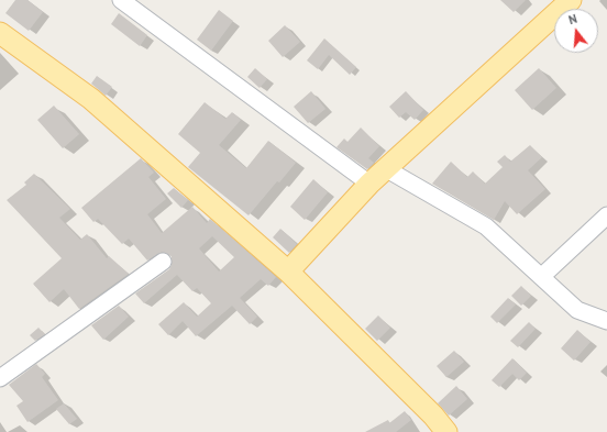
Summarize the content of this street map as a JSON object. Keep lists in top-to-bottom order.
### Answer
{
  "north": "top"
}
